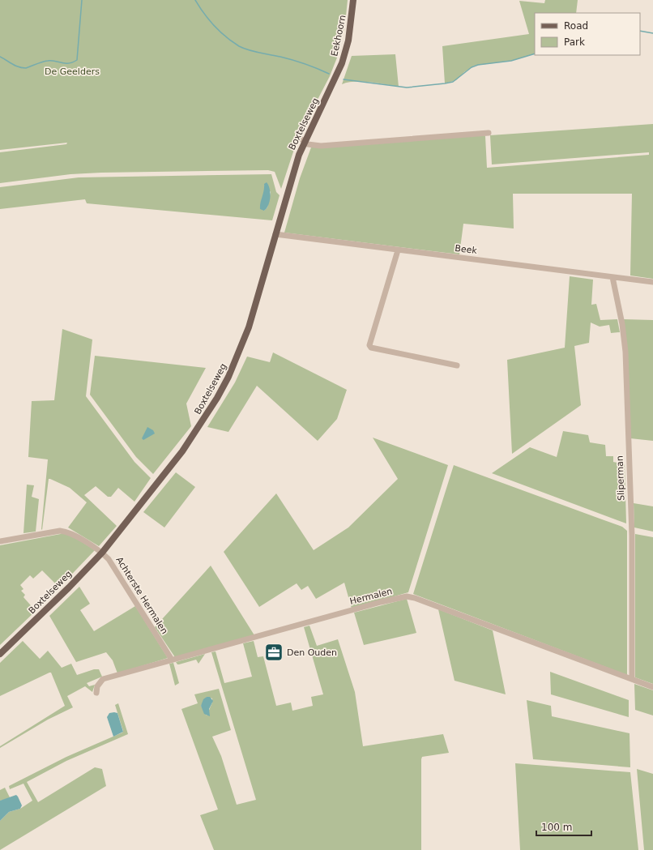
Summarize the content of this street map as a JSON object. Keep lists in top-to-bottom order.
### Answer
{
  "streets": {
    "main road": ["Eekhoorn", "Boxtelseweg"],
    "street": [
      "Beek",
      "Sliperman",
      "Achterste Hermalen",
      "Hermalen"
    ]
  },
  "crossings": [
    ["Eekhoorn", "Boxtelseweg"],
    ["Boxtelseweg", "Beek"],
    ["Boxtelseweg", "Achterste Hermalen"],
    ["Beek", "Sliperman"],
    ["Sliperman", "Hermalen"],
    ["Achterste Hermalen", "Hermalen"]
  ],
  "parks": ["De Geelders"],
  "places": {
    "office": ["Den Ouden"]
  },
  "legend": ["Road", "Park"],
  "scale_bar": "100 m"
}
